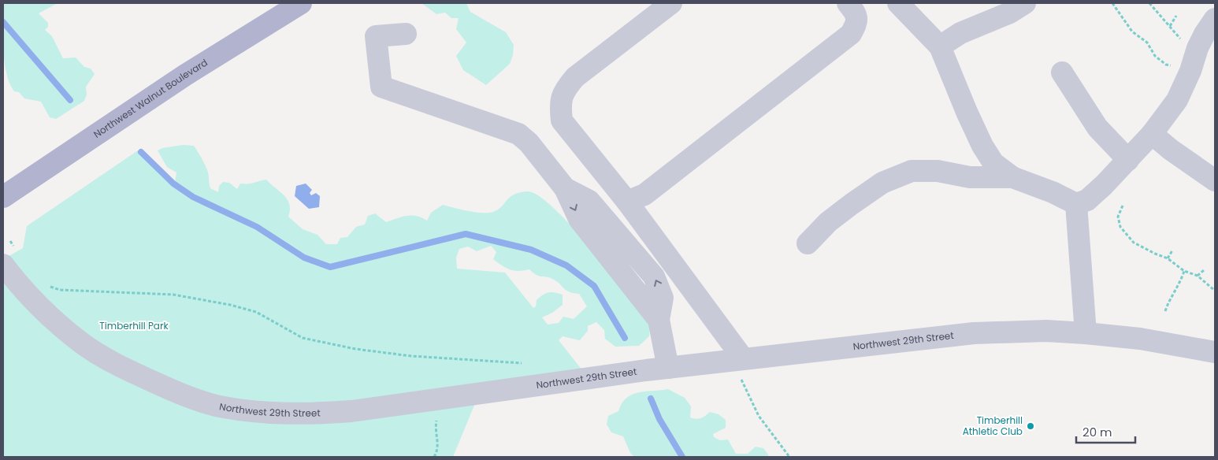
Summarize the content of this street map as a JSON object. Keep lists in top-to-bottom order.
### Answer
{
  "streets": {
    "main road": ["Northwest Walnut Boulevard"],
    "street": ["Northwest 29th Street"]
  },
  "parks": ["Timberhill Park"],
  "places": ["Timberhill Athletic Club"],
  "scale_bar": "20 m"
}
